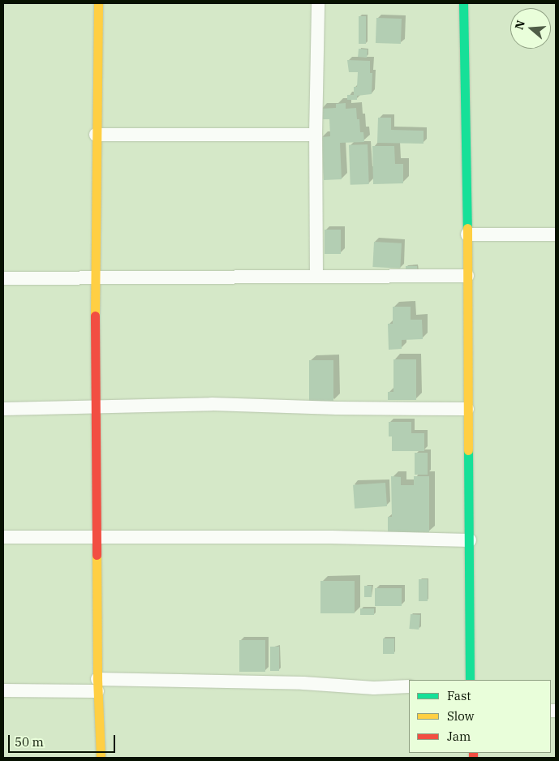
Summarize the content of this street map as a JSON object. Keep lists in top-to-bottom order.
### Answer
{
  "legend": ["Fast", "Slow", "Jam"],
  "scale_bar": "50 m",
  "north": "left"
}
